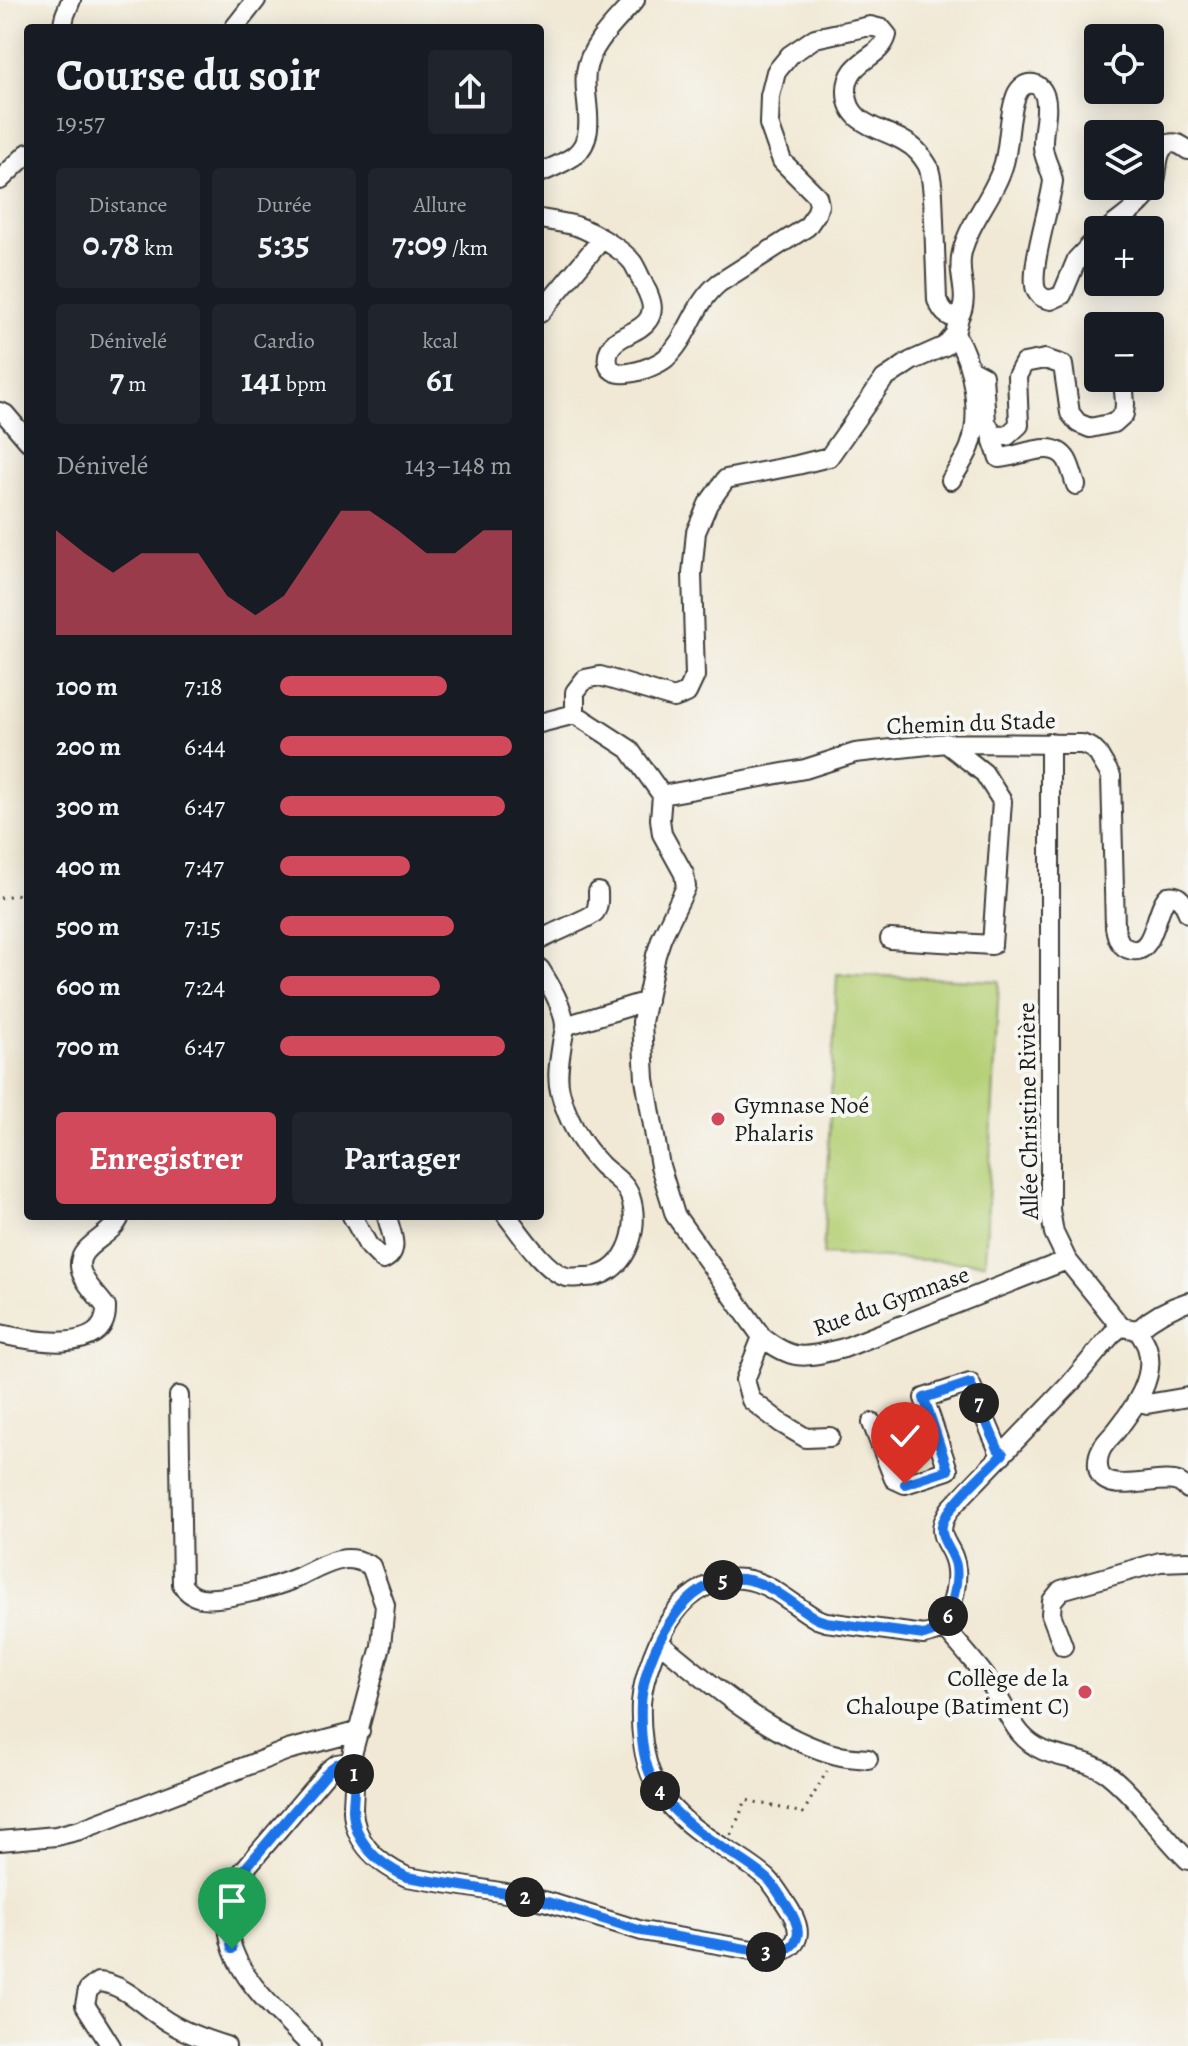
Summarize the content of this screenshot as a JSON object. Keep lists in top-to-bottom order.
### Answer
{
  "streets": {
    "street": ["Chemin du Stade", "Allée Christine Rivière", "Rue du Gymnase"]
  },
  "crossings": [
    ["Chemin du Stade", "Allée Christine Rivière"],
    ["Allée Christine Rivière", "Rue du Gymnase"]
  ],
  "places": ["Gymnase Noé Phalaris", "Collège de la Chaloupe (Batiment C)"],
  "page": {
    "map_buttons": ["+", "−"],
    "heading": ["Course du soir", "19:57"],
    "stats": [
      ["Distance", "0.78 km"],
      ["Durée", "5:35"],
      ["Allure", "7:09 /km"],
      ["Dénivelé", "7 m"],
      ["Cardio", "141 bpm"],
      ["kcal", "61"]
    ],
    "chart": ["Dénivelé", "143–148 m"],
    "list": [
      {
        "name": "100 m",
        "note": "7:18"
      },
      {
        "name": "200 m",
        "note": "6:44"
      },
      {
        "name": "300 m",
        "note": "6:47"
      },
      {
        "name": "400 m",
        "note": "7:47"
      },
      {
        "name": "500 m",
        "note": "7:15"
      },
      {
        "name": "600 m",
        "note": "7:24"
      },
      {
        "name": "700 m",
        "note": "6:47"
      }
    ],
    "buttons": ["Enregistrer", "Partager"],
    "pins": [
      "7",
      "5",
      "6",
      "1",
      "4",
      "2",
      "3"
    ]
  }
}
